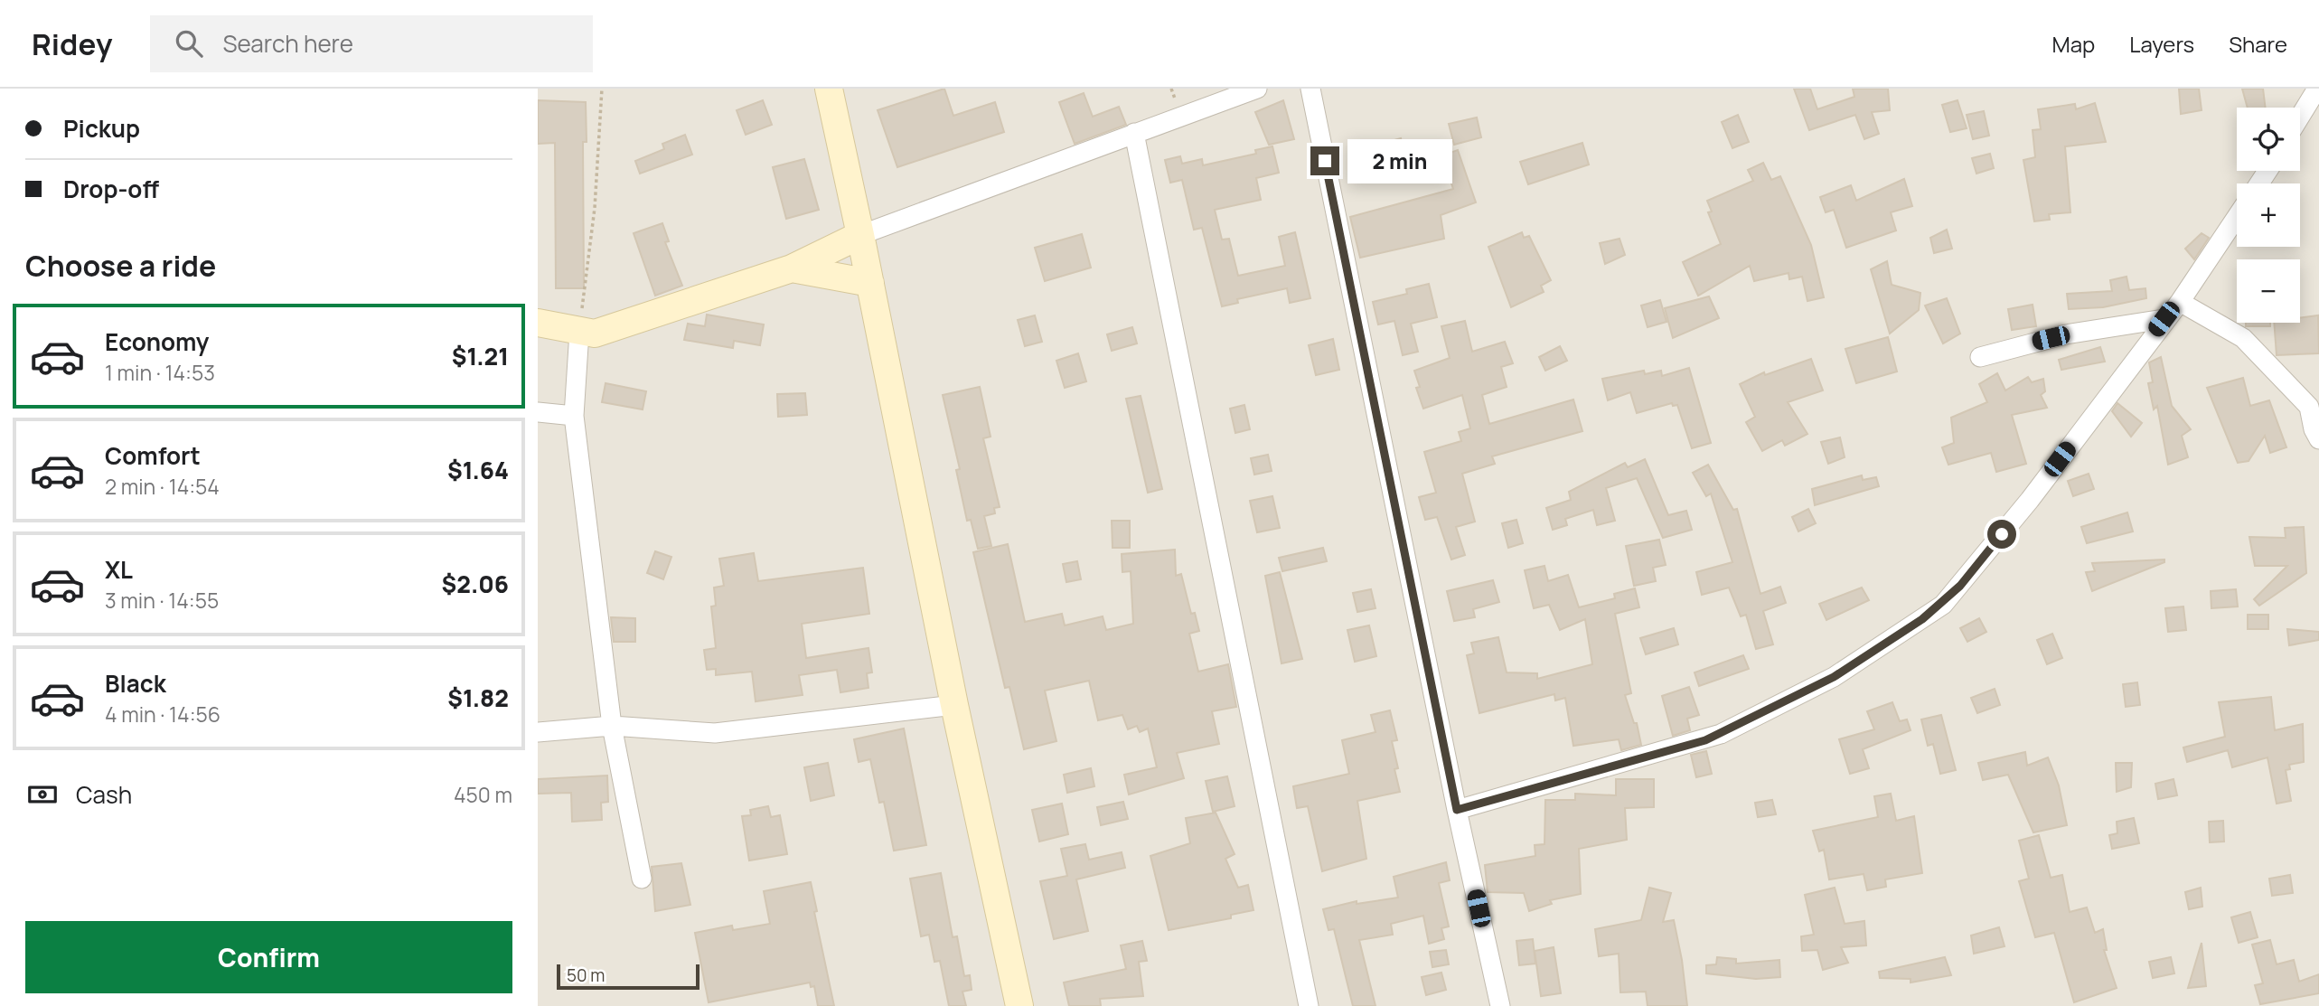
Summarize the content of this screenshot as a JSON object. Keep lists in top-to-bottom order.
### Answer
{
  "scale_bar": "50 m",
  "page": {
    "header": "Ridey",
    "search": "Search here",
    "nav": ["Map", "Layers", "Share"],
    "banner": ["Pickup", "Drop-off"],
    "map_buttons": ["+", "−"],
    "bubble": "2 min",
    "heading": "Choose a ride",
    "list": [
      {
        "name": "Economy",
        "note": "1 min · 14:53",
        "value": "$1.21"
      },
      {
        "name": "Comfort",
        "note": "2 min · 14:54",
        "value": "$1.64"
      },
      {
        "name": "XL",
        "note": "3 min · 14:55",
        "value": "$2.06"
      },
      {
        "name": "Black",
        "note": "4 min · 14:56",
        "value": "$1.82"
      }
    ],
    "pay": ["Cash", "450 m"],
    "buttons": "Confirm",
    "scale": "50 m"
  }
}
